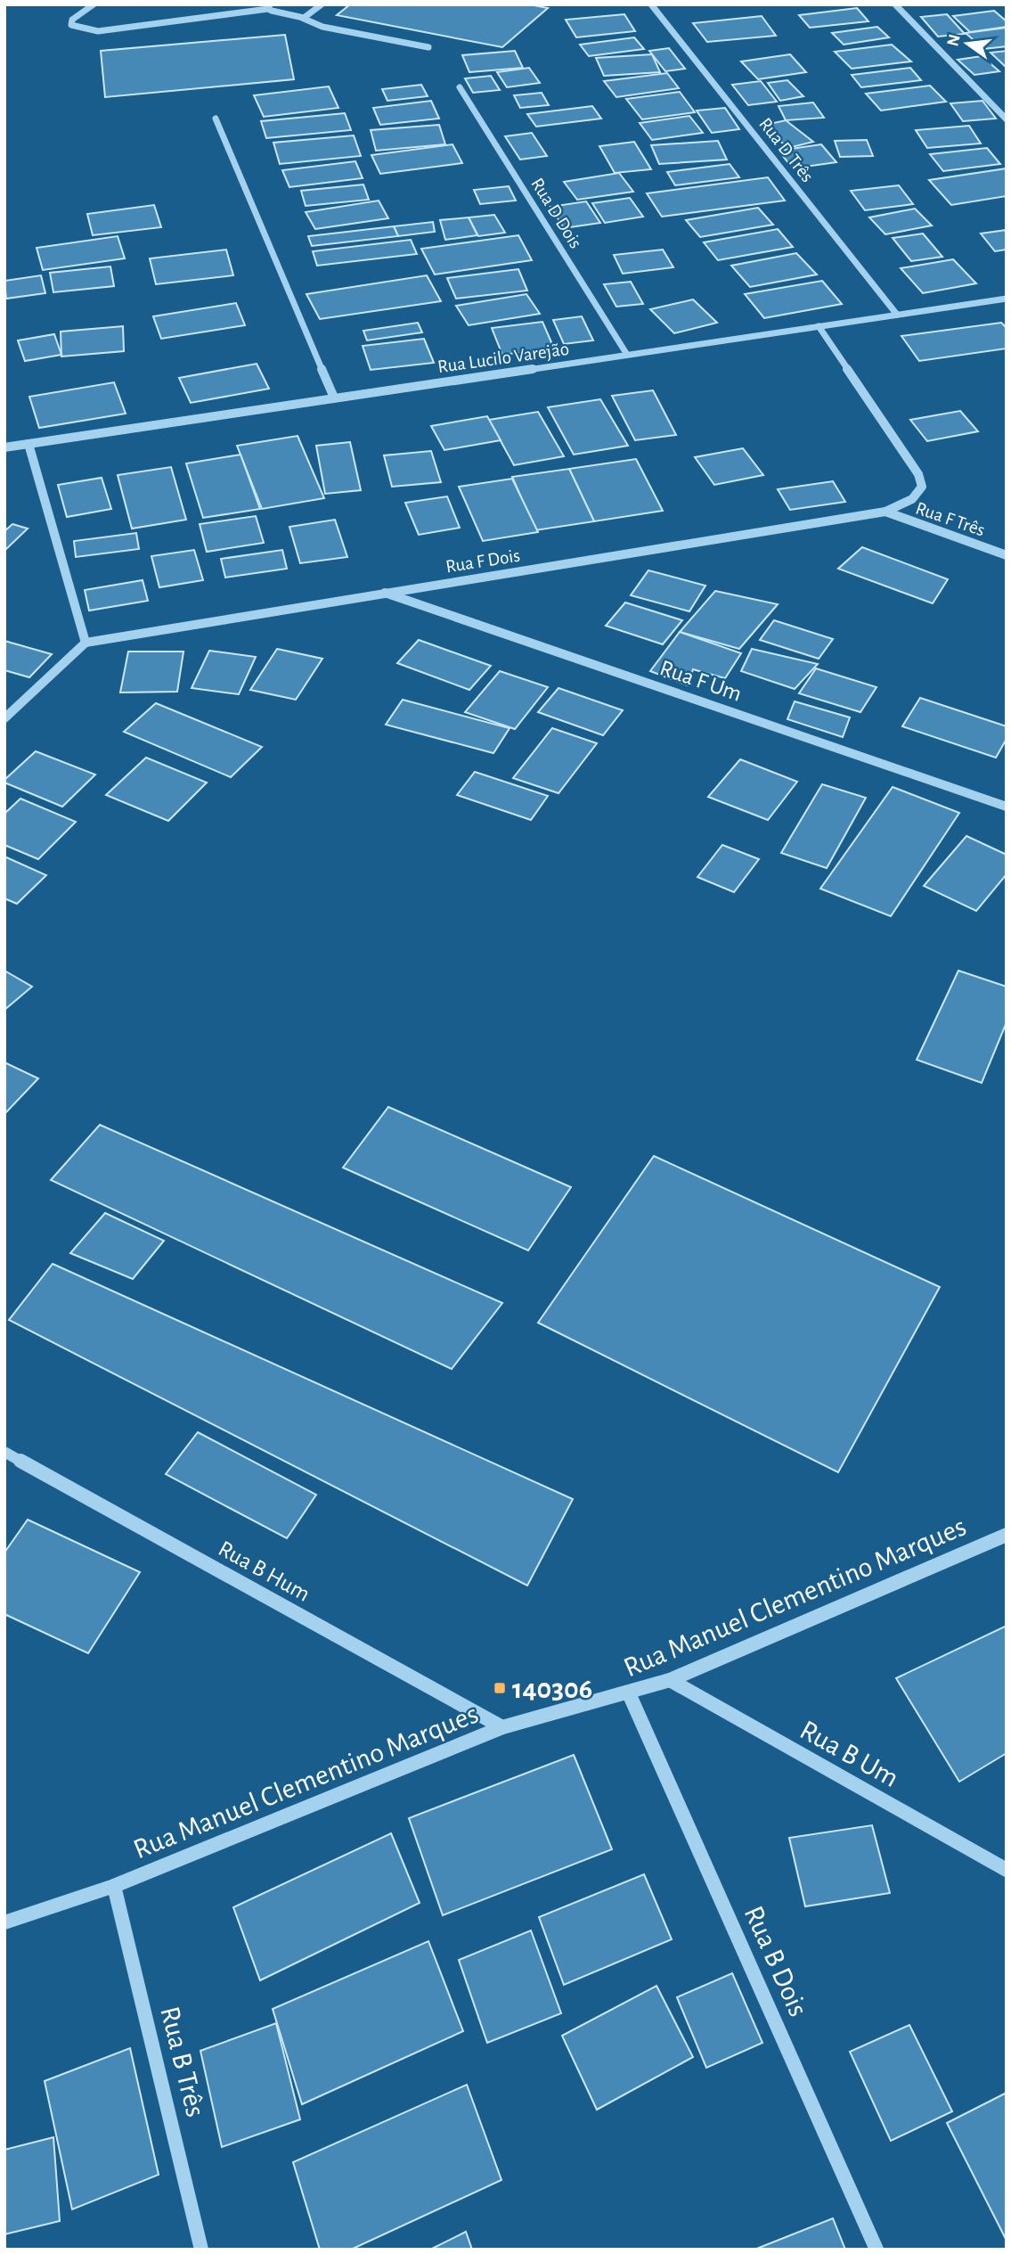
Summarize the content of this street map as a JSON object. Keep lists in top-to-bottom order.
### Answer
{
  "streets": {
    "street": [
      "Rua D Três",
      "Rua D Dois",
      "Rua Lucilo Varejão",
      "Rua F Três",
      "Rua F Dois",
      "Rua F Um",
      "Rua B Hum",
      "Rua Manuel Clementino Marques",
      "Rua B Um",
      "Rua B Dois",
      "Rua B Três"
    ]
  },
  "crossings": [
    ["Rua D Três", "Rua Lucilo Varejão"],
    ["Rua D Dois", "Rua Lucilo Varejão"],
    ["Rua F Três", "Rua F Dois"],
    ["Rua F Dois", "Rua F Um"],
    ["Rua B Hum", "Rua Manuel Clementino Marques"],
    ["Rua Manuel Clementino Marques", "Rua B Um"],
    ["Rua Manuel Clementino Marques", "Rua B Dois"],
    ["Rua Manuel Clementino Marques", "Rua B Três"]
  ],
  "places": {
    "transit": ["140306"]
  },
  "north": "left"
}
